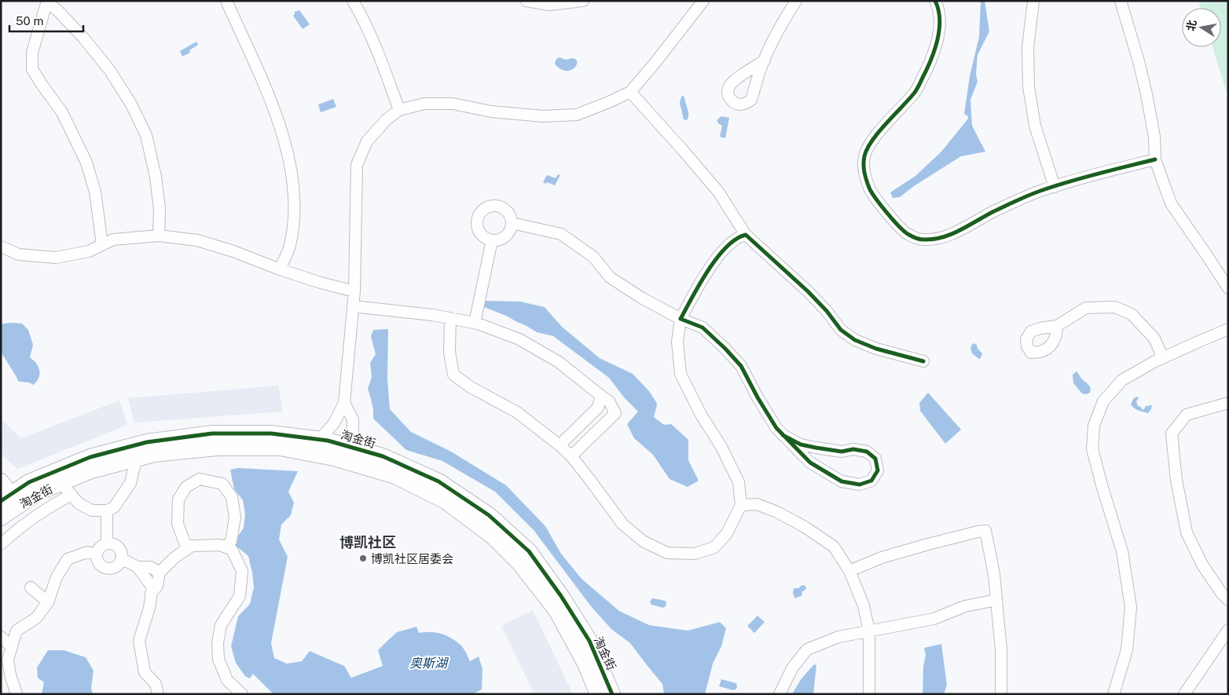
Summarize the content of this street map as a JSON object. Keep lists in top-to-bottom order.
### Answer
{
  "streets": {
    "street": ["淘金街"]
  },
  "districts": ["博凯社区"],
  "water": ["奥斯湖"],
  "places": ["博凯社区居委会"],
  "scale_bar": "50 m",
  "north": "left"
}
